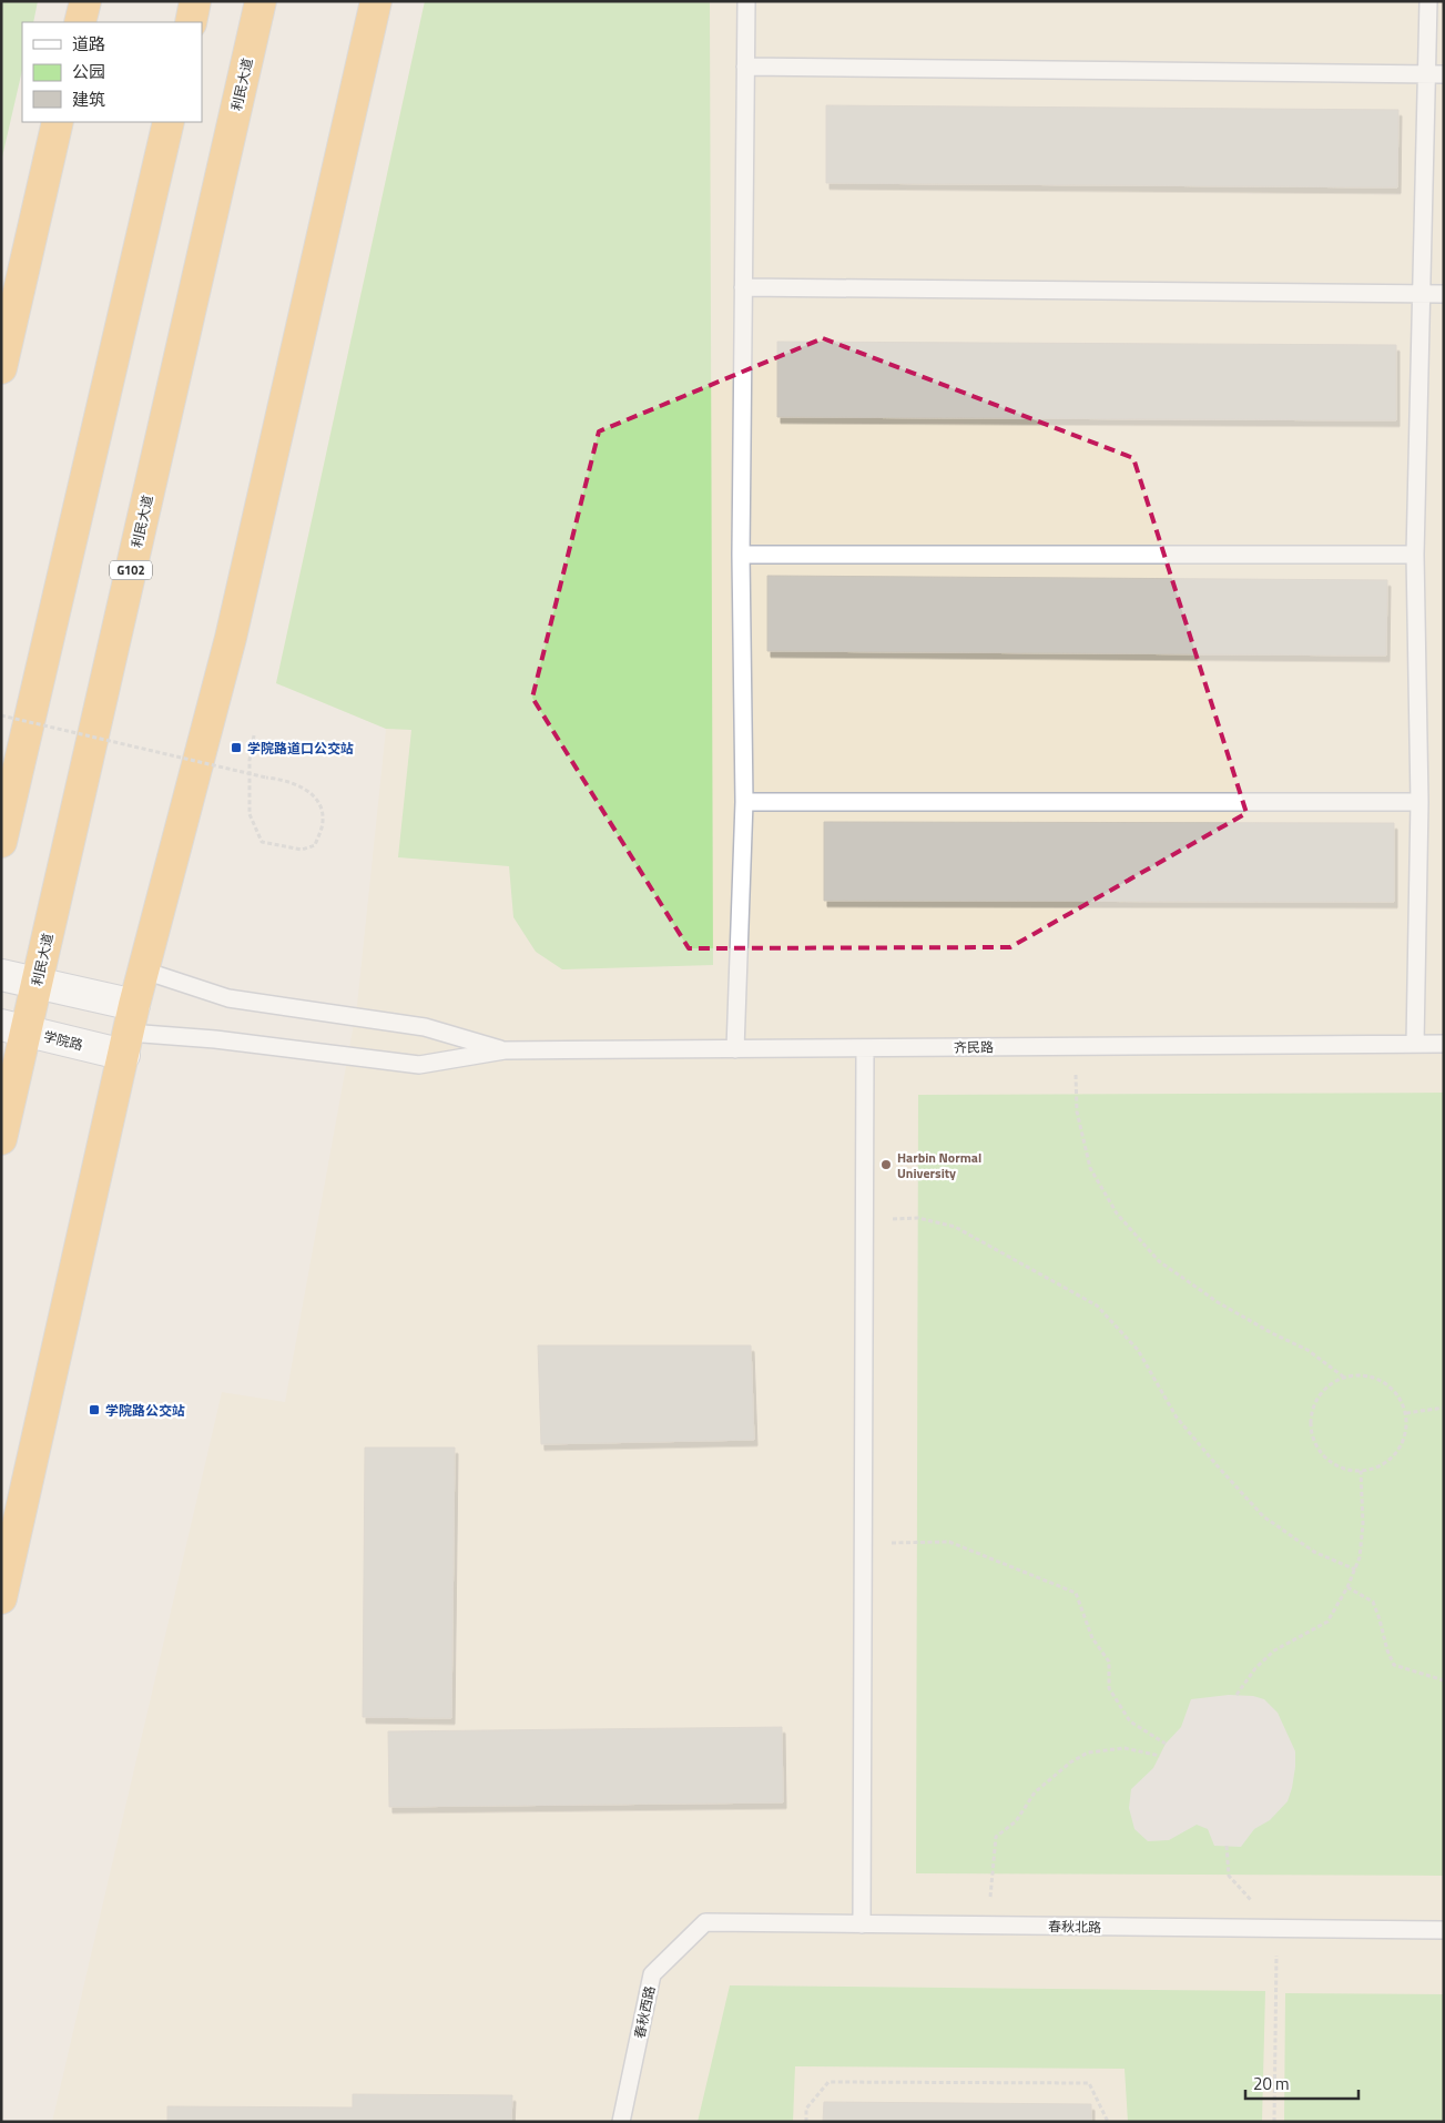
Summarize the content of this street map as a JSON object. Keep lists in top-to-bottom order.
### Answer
{
  "streets": {
    "highway": ["利民大道", "G102"],
    "main road": ["学院路"],
    "lane": ["齐民路", "春秋北路", "春秋西路"]
  },
  "crossings": [
    ["利民大道", "学院路"],
    ["春秋北路", "春秋西路"]
  ],
  "places": {
    "transit": ["学院路道口公交站", "学院路公交站"],
    "other": ["Harbin Normal University"]
  },
  "legend": ["道路", "公园", "建筑"],
  "scale_bar": "20 m"
}
